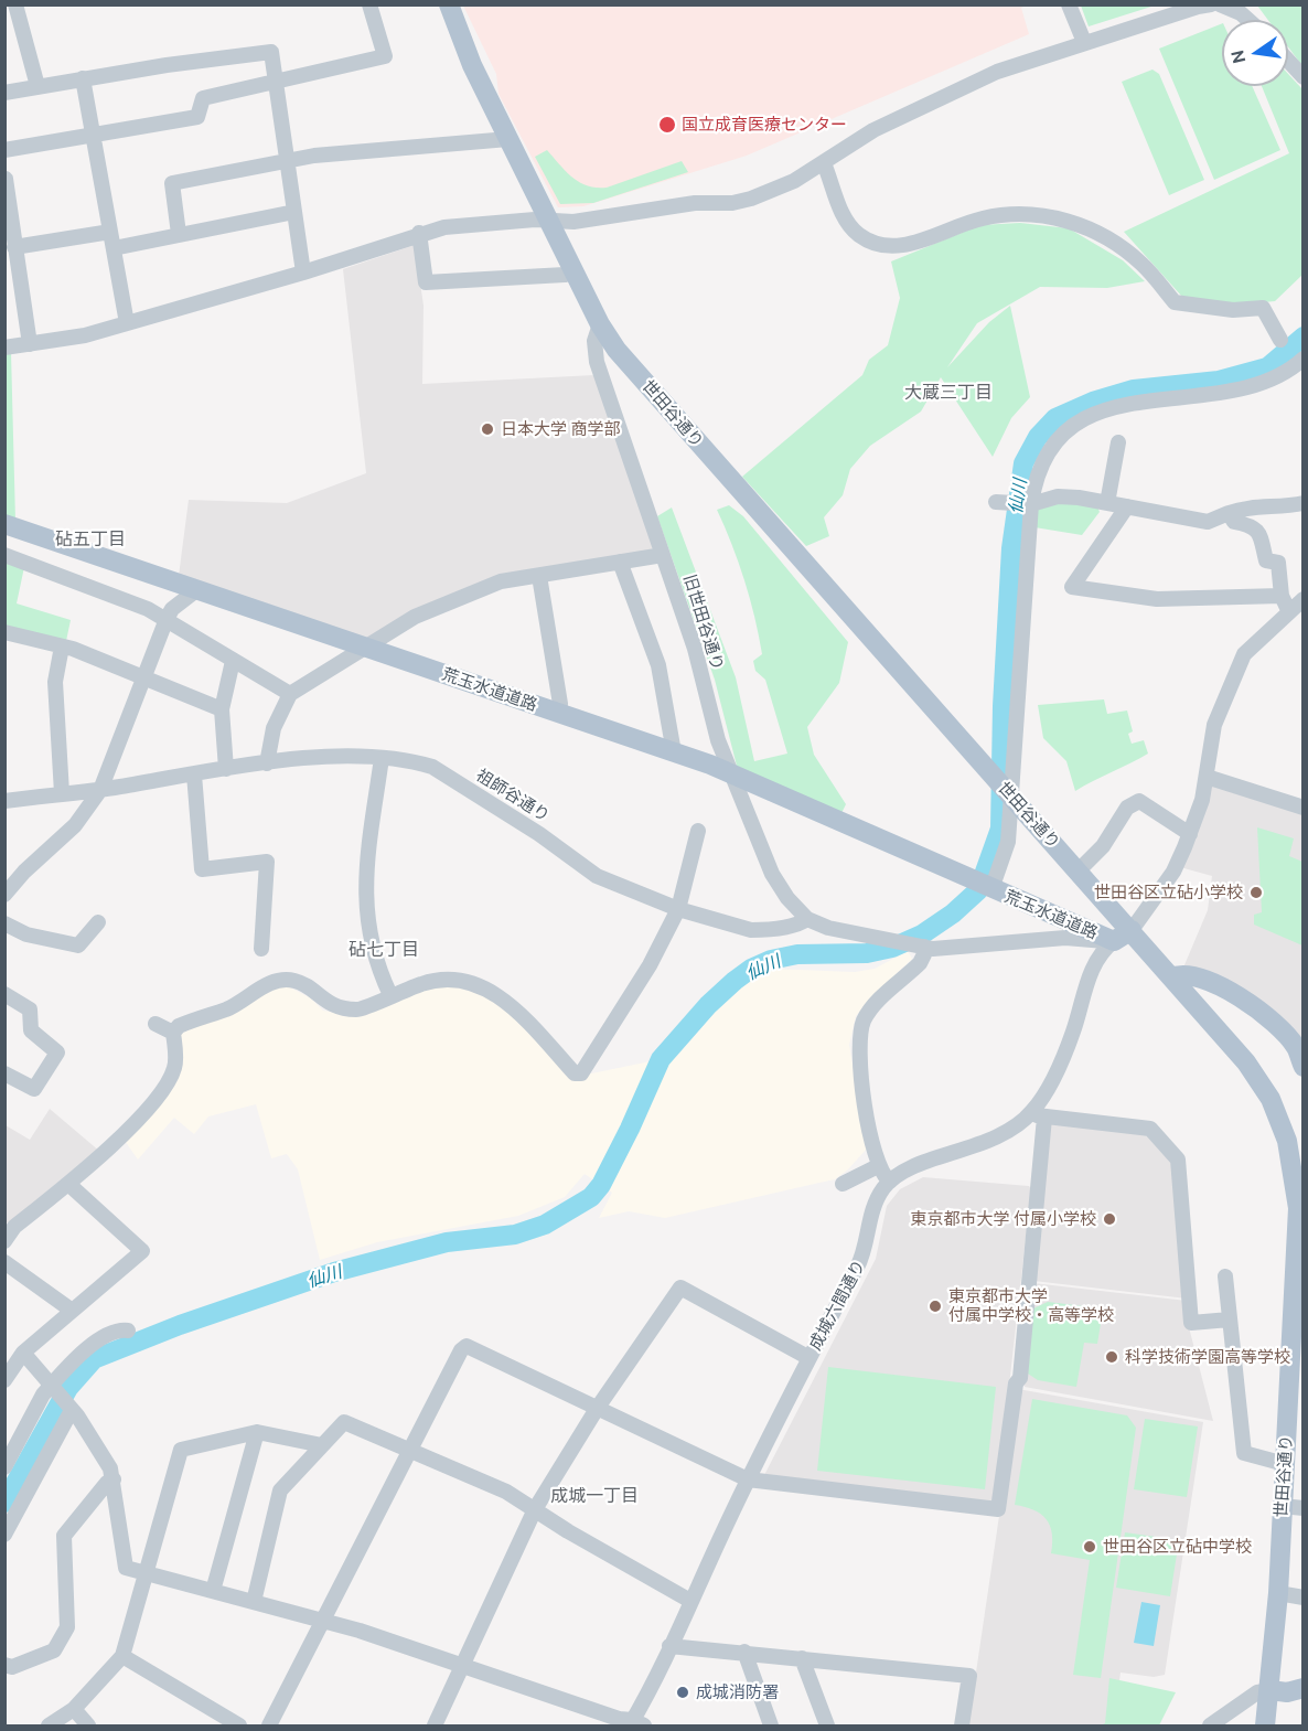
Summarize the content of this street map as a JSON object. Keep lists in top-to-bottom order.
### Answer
{
  "streets": {
    "main road": ["世田谷通り", "荒玉水道道路"],
    "street": ["旧世田谷通り", "祖師谷通り", "成城六間通り"]
  },
  "crossings": [
    ["世田谷通り", "旧世田谷通り"],
    ["世田谷通り", "荒玉水道道路"],
    ["世田谷通り", "成城六間通り"],
    ["旧世田谷通り", "荒玉水道道路"],
    ["旧世田谷通り", "祖師谷通り"],
    ["荒玉水道道路", "成城六間通り"]
  ],
  "districts": [
    "大蔵三丁目",
    "砧五丁目",
    "砧七丁目",
    "成城一丁目"
  ],
  "water": ["仙川"],
  "places": [
    "国立成育医療センター",
    "日本大学 商学部",
    "世田谷区立砧小学校",
    "東京都市大学 付属小学校",
    "東京都市大学 付属中学校・高等学校",
    "科学技術学園高等学校",
    "世田谷区立砧中学校",
    "成城消防署"
  ],
  "north": "left"
}
